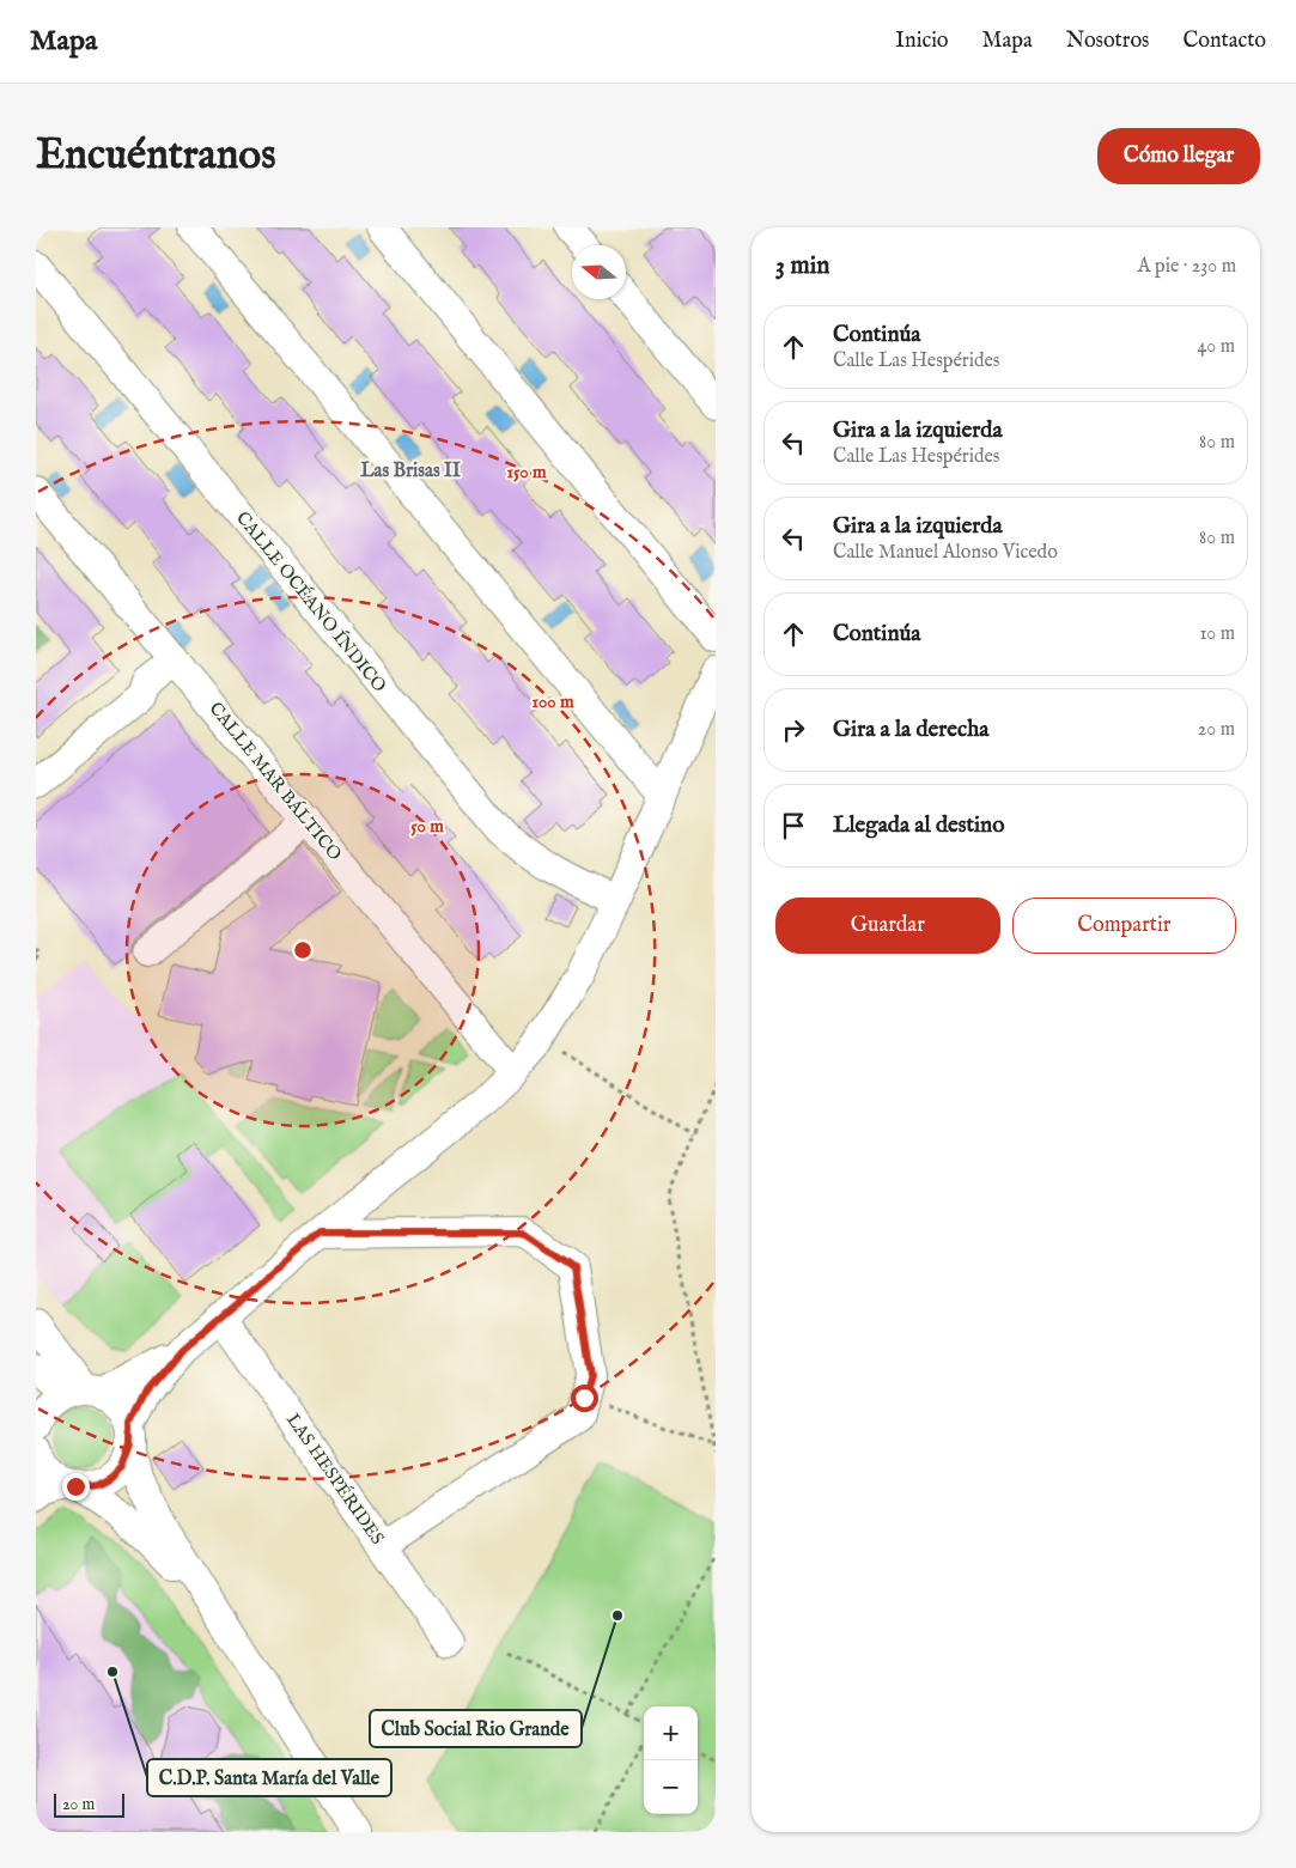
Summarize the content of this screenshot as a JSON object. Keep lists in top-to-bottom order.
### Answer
{
  "streets": {
    "street": ["CALLE OCÉANO ÍNDICO", "CALLE MAR BÁLTICO", "LAS HESPÉRIDES"]
  },
  "districts": ["Las Brisas II"],
  "places": ["Club Social Rio Grande", "C.D.P. Santa María del Valle"],
  "scale_bar": "20 m",
  "north": "left",
  "page": {
    "header": "Mapa",
    "nav": [
      "Inicio",
      "Mapa",
      "Nosotros",
      "Contacto"
    ],
    "buttons": [
      "Cómo llegar",
      ["Guardar", "Compartir"]
    ],
    "title": "Encuéntranos",
    "heading": ["3 min", "A pie · 230 m"],
    "list": [
      ["Continúa", "Calle Las Hespérides", "40 m"],
      ["Gira a la izquierda", "Calle Las Hespérides", "80 m"],
      ["Gira a la izquierda", "Calle Manuel Alonso Vicedo", "80 m"],
      ["Continúa", "10 m"],
      ["Gira a la derecha", "20 m"],
      "Llegada al destino"
    ],
    "map_buttons": ["+", "−"],
    "scale": "20 m"
  },
  "rings": ["150 m", "100 m", "50 m"]
}
